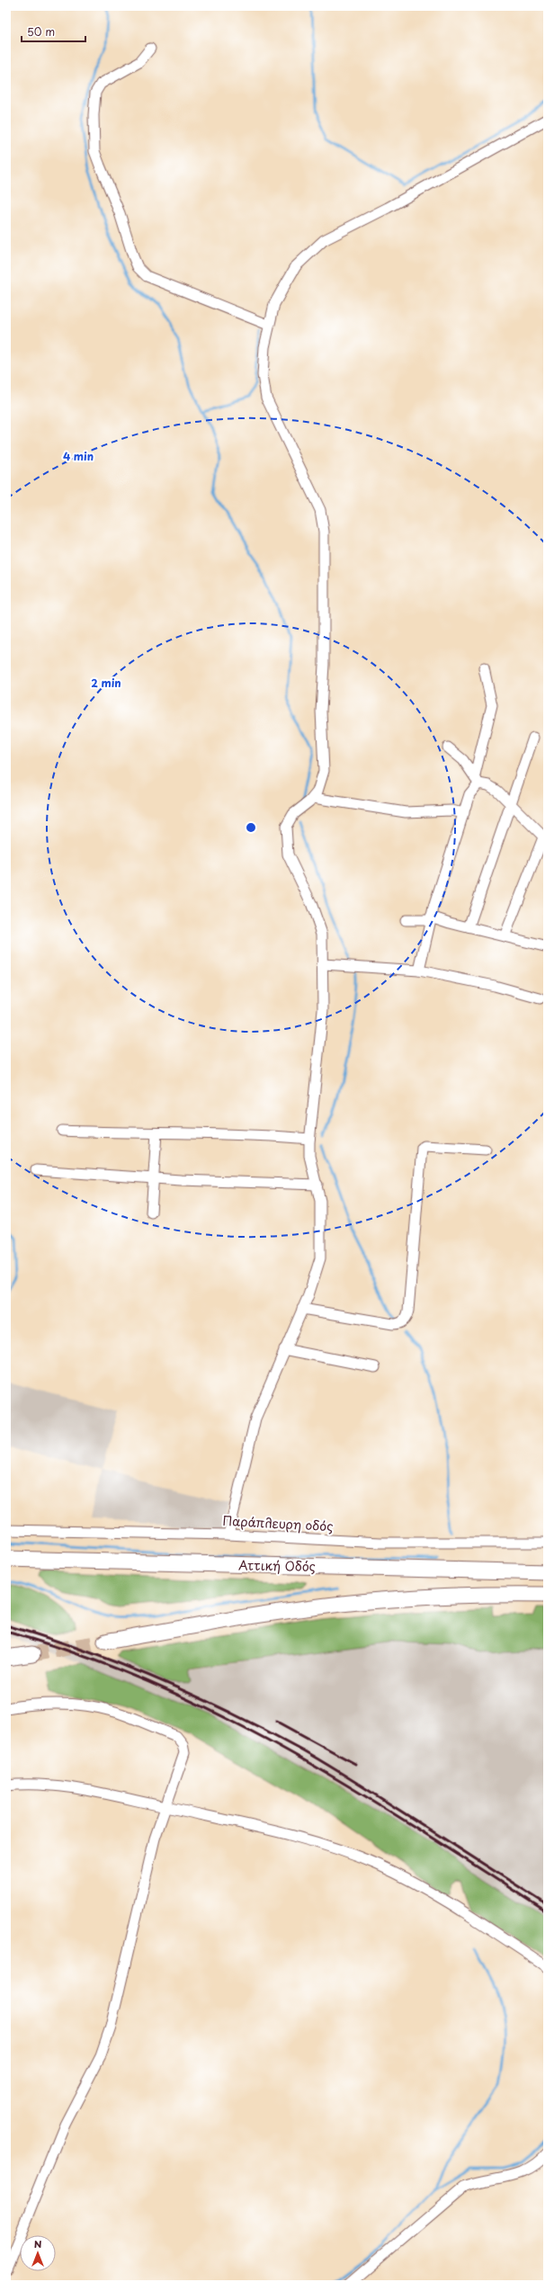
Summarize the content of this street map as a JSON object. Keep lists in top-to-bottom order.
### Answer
{
  "streets": {
    "highway": ["Αττική Οδός"],
    "street": ["Παράπλευρη οδός"]
  },
  "scale_bar": "50 m",
  "north": "top",
  "rings": ["4 min", "2 min"]
}
